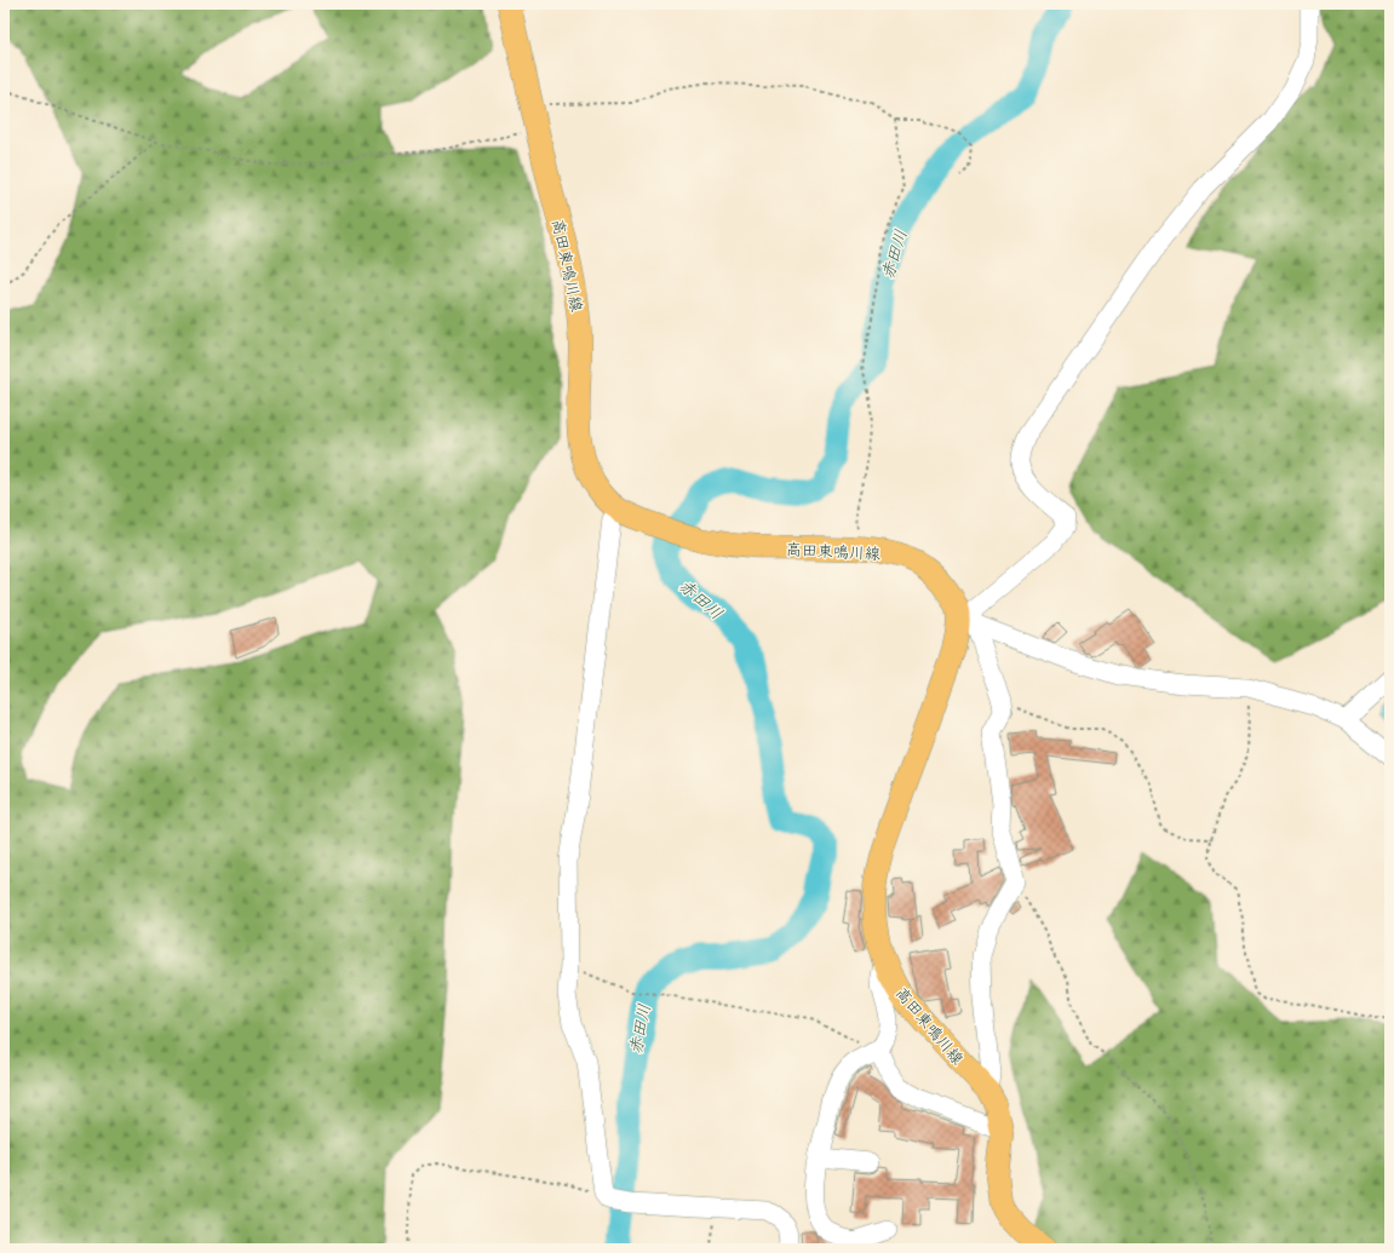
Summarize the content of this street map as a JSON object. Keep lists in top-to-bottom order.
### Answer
{
  "streets": {
    "main road": ["高田東鳴川線"]
  },
  "water": ["赤田川"]
}
